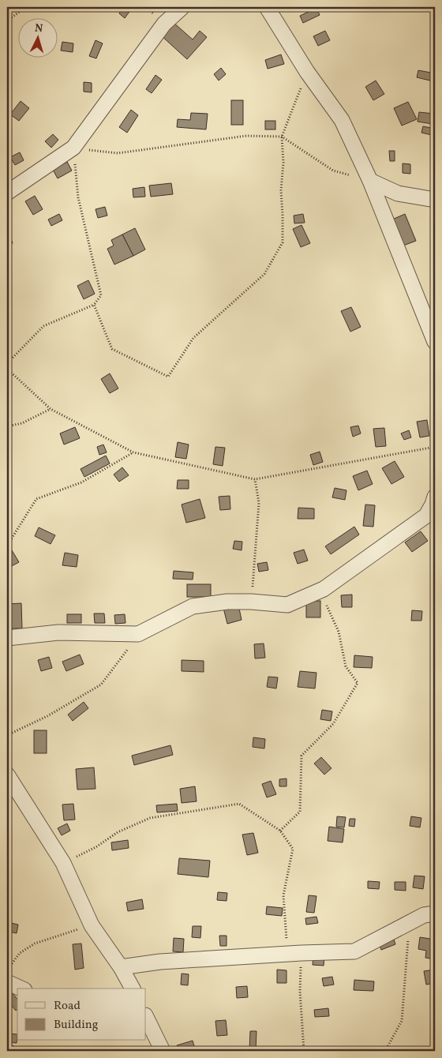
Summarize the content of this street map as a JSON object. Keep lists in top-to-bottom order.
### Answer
{
  "legend": ["Road", "Building"],
  "north": "top"
}
